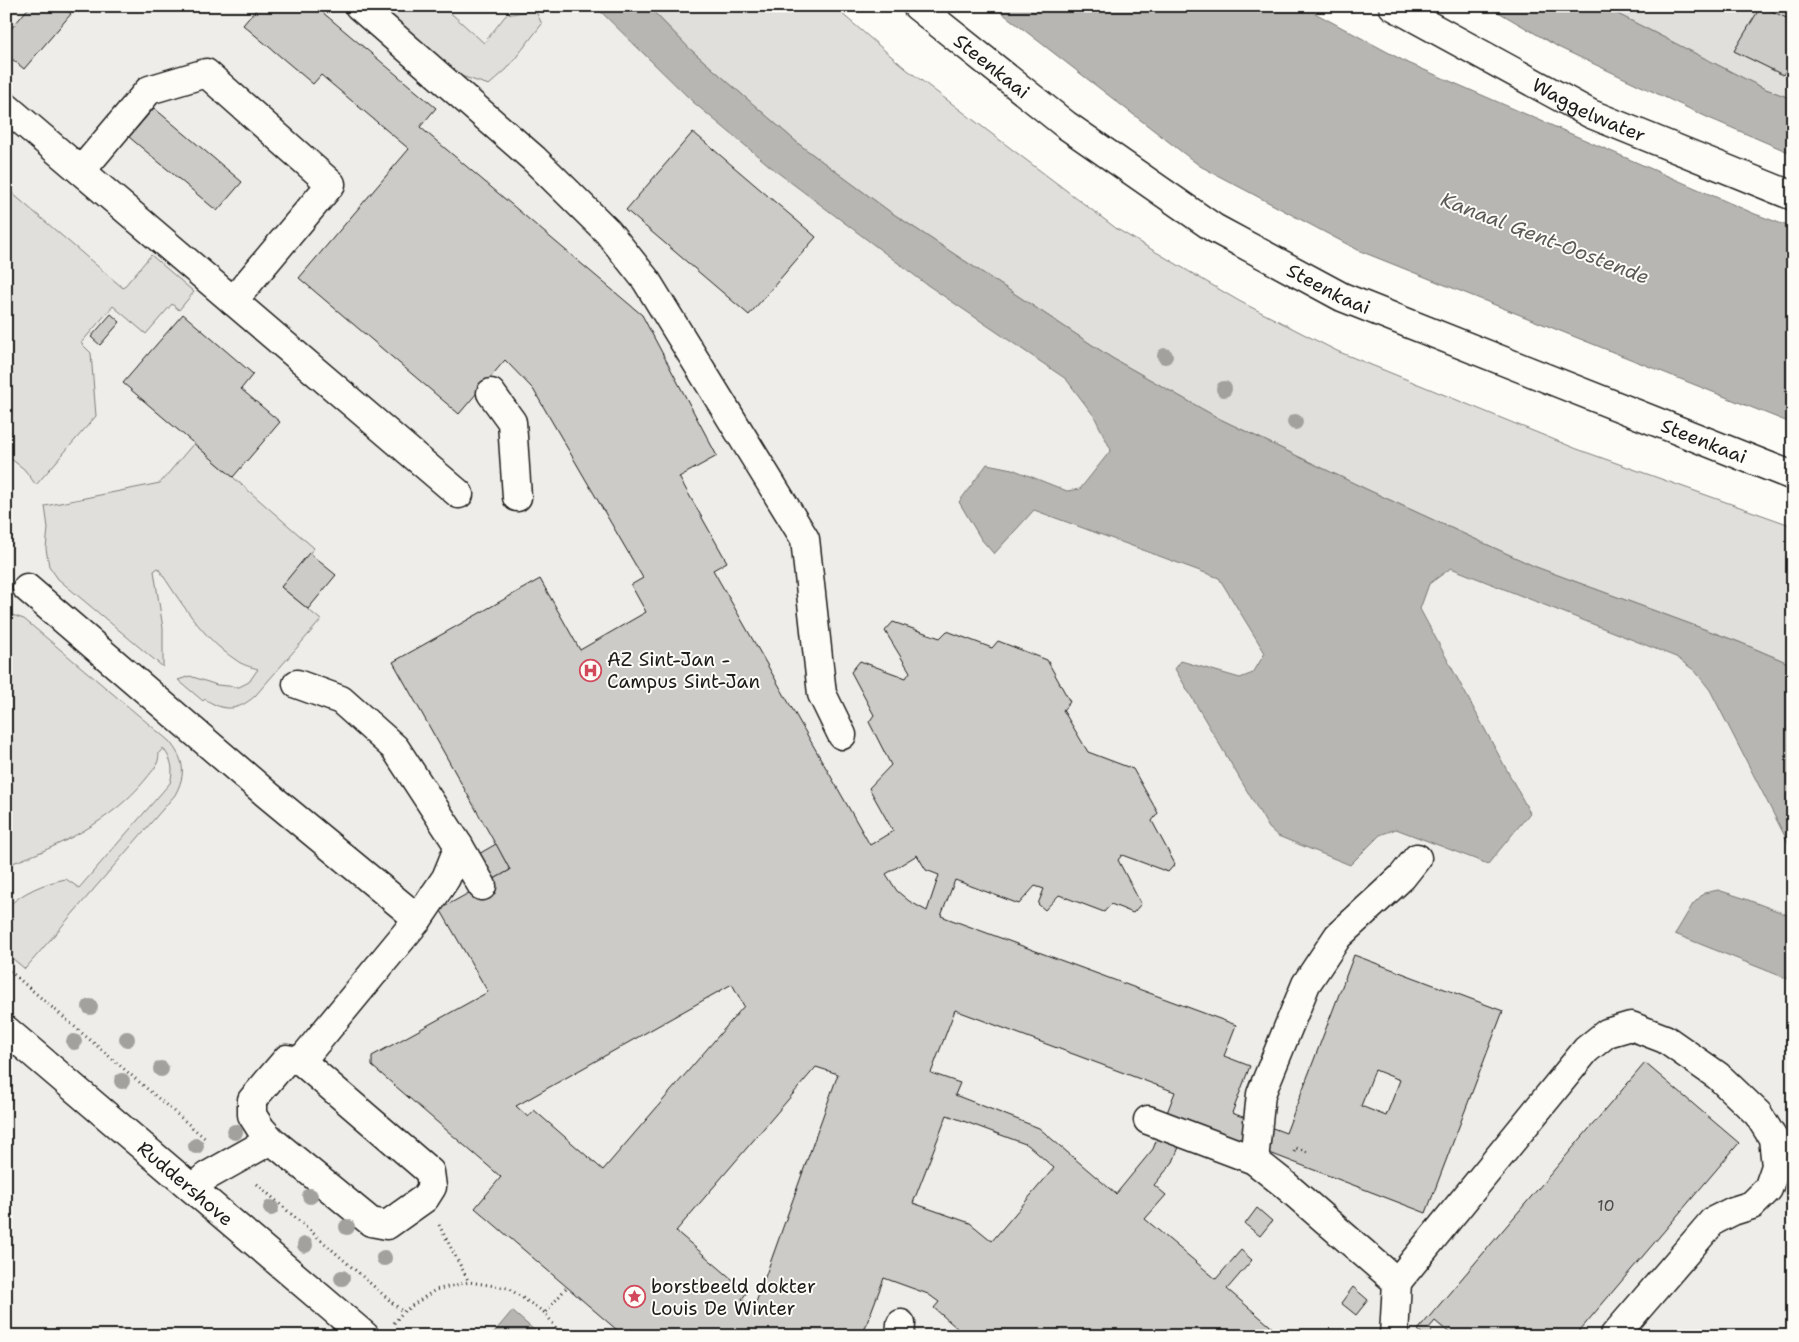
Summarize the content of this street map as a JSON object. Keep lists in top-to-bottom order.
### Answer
{
  "streets": {
    "street": ["Steenkaai", "Waggelwater", "Ruddershove"]
  },
  "water": ["Kanaal Gent-Oostende"],
  "places": {
    "hospital": ["AZ Sint-Jan - Campus Sint-Jan"],
    "place": ["borstbeeld dokter Louis De Winter"]
  },
  "house_numbers": ["10"]
}
